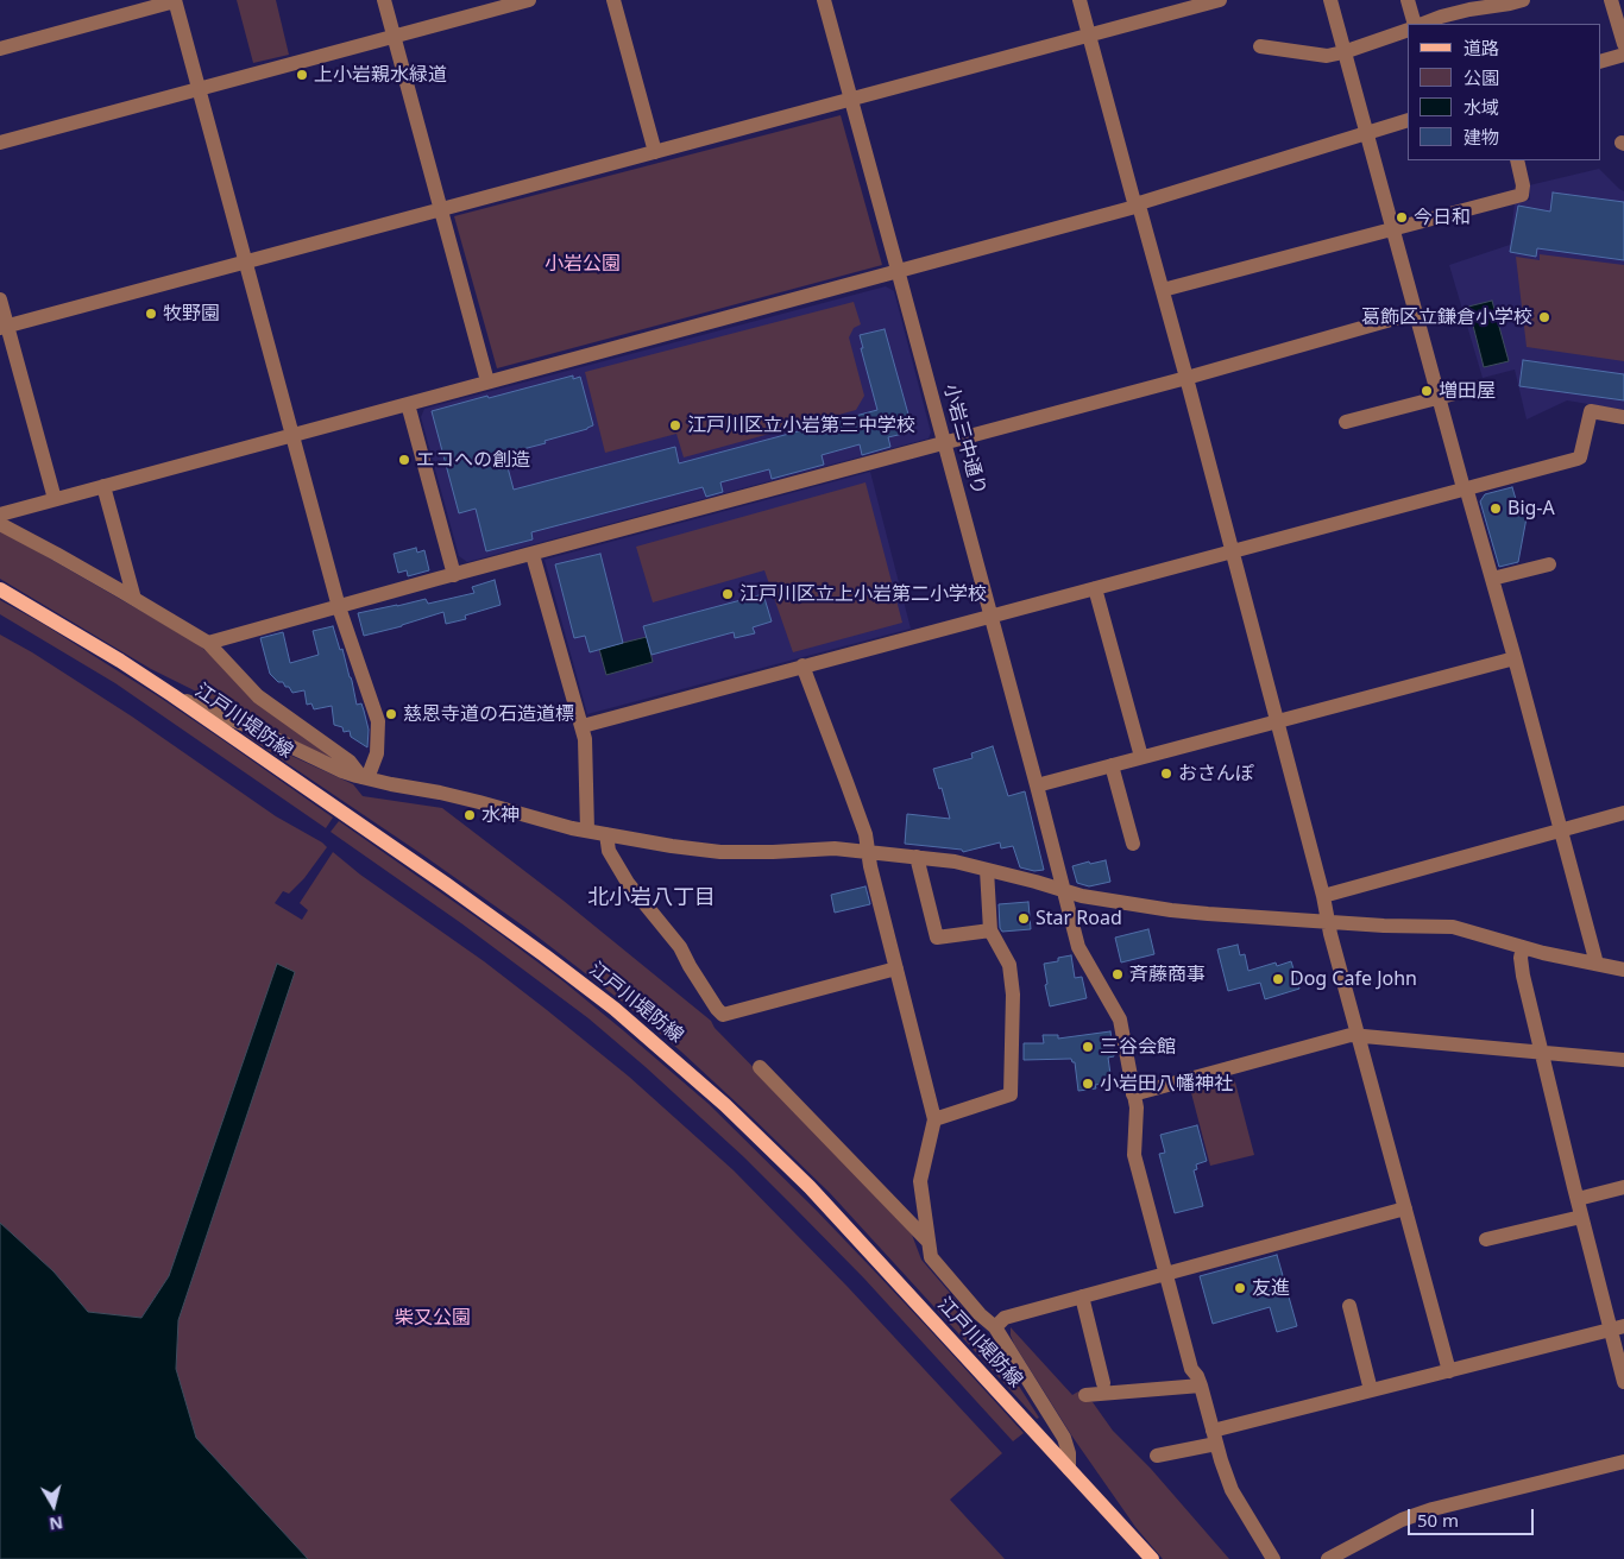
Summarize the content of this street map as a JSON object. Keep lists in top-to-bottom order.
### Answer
{
  "streets": {
    "main road": ["江戸川堤防線"],
    "street": ["小岩三中通り"]
  },
  "districts": ["北小岩八丁目"],
  "parks": ["小岩公園", "柴又公園"],
  "places": [
    "上小岩親水緑道",
    "今日和",
    "牧野園",
    "葛飾区立鎌倉小学校",
    "増田屋",
    "江戸川区立小岩第三中学校",
    "エコへの創造",
    "Big-A",
    "江戸川区立上小岩第二小学校",
    "慈恩寺道の石造道標",
    "おさんぽ",
    "水神",
    "Star Road",
    "斉藤商事",
    "Dog Cafe John",
    "三谷会館",
    "小岩田八幡神社",
    "友進"
  ],
  "legend": [
    "道路",
    "公園",
    "水域",
    "建物"
  ],
  "scale_bar": "50 m",
  "north": "bottom"
}
